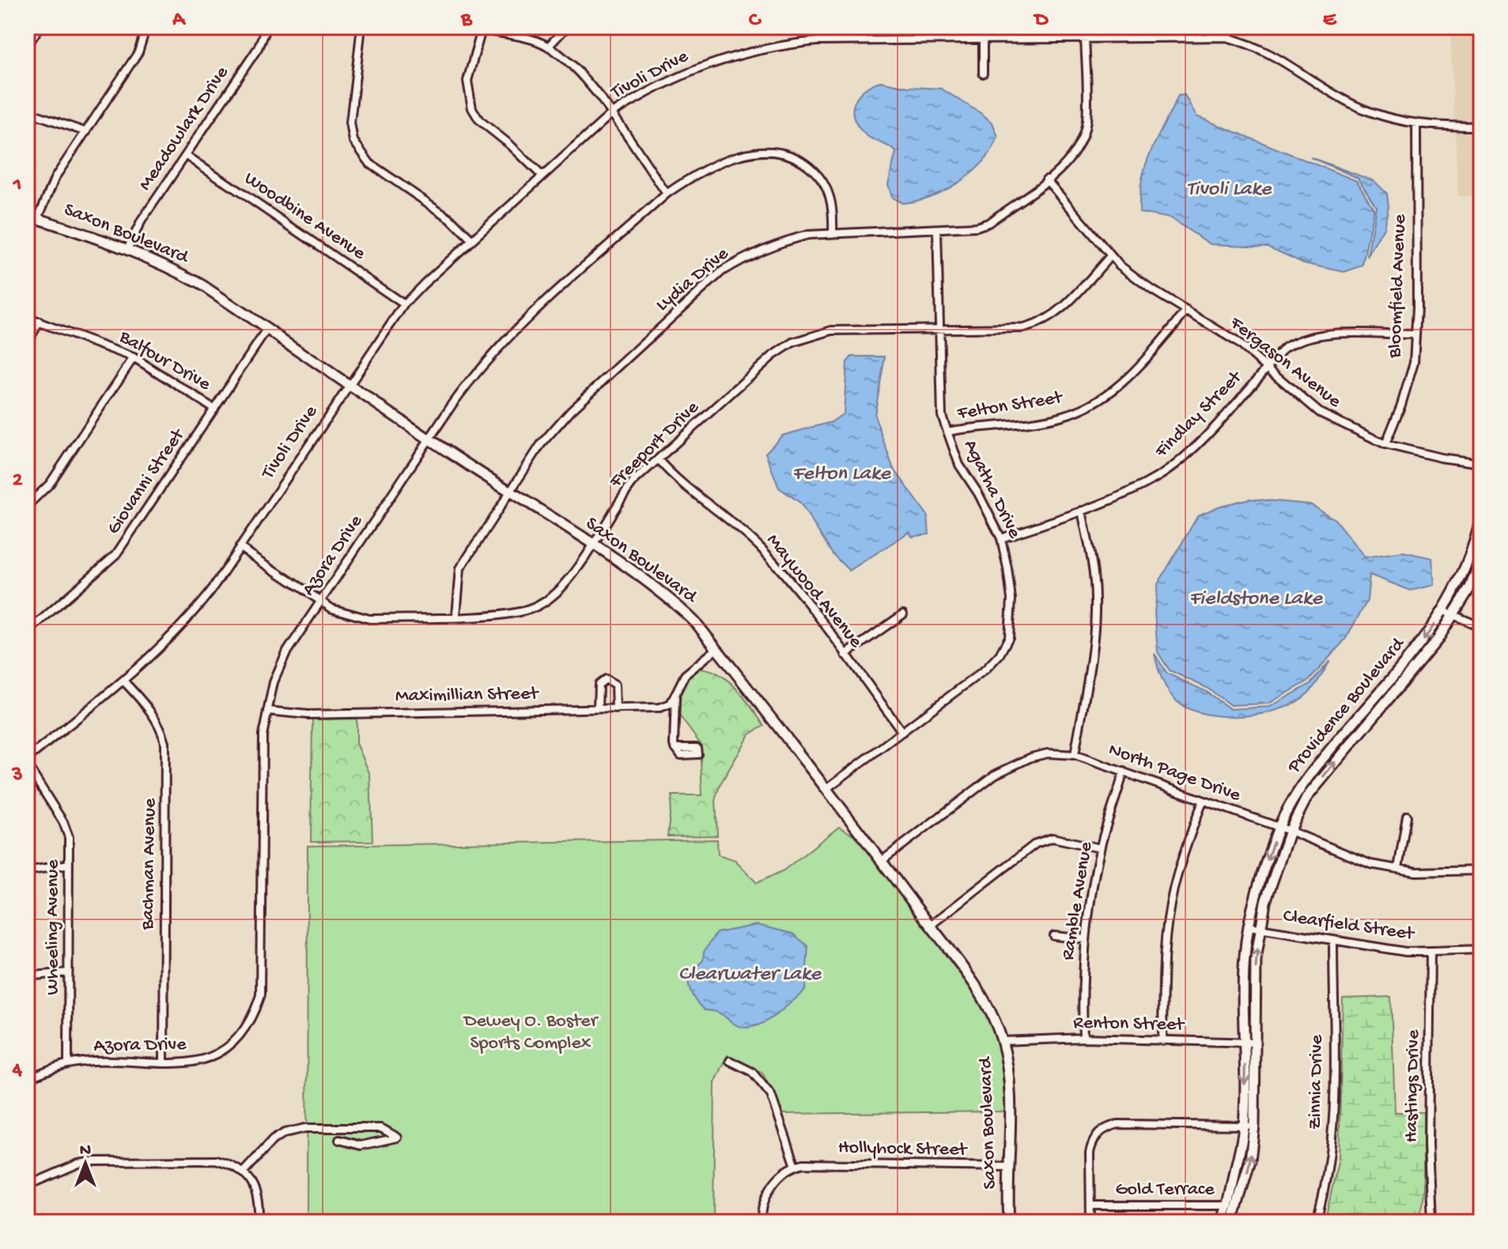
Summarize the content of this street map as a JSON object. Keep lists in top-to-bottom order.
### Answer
{
  "streets": {
    "main road": ["Saxon Boulevard", "Providence Boulevard"],
    "street": [
      "Tivoli Drive",
      "Meadowlark Drive",
      "Woodbine Avenue",
      "Lydia Drive",
      "Bloomfield Avenue",
      "Balfour Drive",
      "Fergason Avenue",
      "Felton Street",
      "Findlay Street",
      "Freeport Drive",
      "Giovanni Street",
      "Agatha Drive",
      "Azora Drive",
      "Maywood Avenue",
      "Maximillian Street",
      "North Page Drive",
      "Bachman Avenue",
      "Ramble Avenue",
      "Clearfield Street",
      "Wheeling Avenue",
      "Renton Street",
      "Zinnia Drive",
      "Hastings Drive",
      "Hollyhock Street",
      "Gold Terrace"
    ]
  },
  "crossings": [
    ["Tivoli Drive", "Woodbine Avenue"],
    ["Tivoli Drive", "Saxon Boulevard"],
    ["Tivoli Drive", "Lydia Drive"],
    ["Tivoli Drive", "Bloomfield Avenue"],
    ["Tivoli Drive", "Freeport Drive"],
    ["Tivoli Drive", "Bachman Avenue"],
    ["Meadowlark Drive", "Woodbine Avenue"],
    ["Meadowlark Drive", "Saxon Boulevard"],
    ["Saxon Boulevard", "Lydia Drive"],
    ["Saxon Boulevard", "Freeport Drive"],
    ["Saxon Boulevard", "Giovanni Street"],
    ["Saxon Boulevard", "Agatha Drive"],
    ["Saxon Boulevard", "Azora Drive"],
    ["Saxon Boulevard", "North Page Drive"],
    ["Saxon Boulevard", "Renton Street"],
    ["Saxon Boulevard", "Hollyhock Street"],
    ["Lydia Drive", "Fergason Avenue"],
    ["Lydia Drive", "Freeport Drive"],
    ["Lydia Drive", "Agatha Drive"],
    ["Lydia Drive", "Azora Drive"],
    ["Bloomfield Avenue", "Fergason Avenue"],
    ["Bloomfield Avenue", "Findlay Street"],
    ["Balfour Drive", "Giovanni Street"],
    ["Fergason Avenue", "Felton Street"],
    ["Fergason Avenue", "Findlay Street"],
    ["Fergason Avenue", "Freeport Drive"],
    ["Felton Street", "Agatha Drive"],
    ["Findlay Street", "Agatha Drive"],
    ["Freeport Drive", "Agatha Drive"],
    ["Freeport Drive", "Azora Drive"],
    ["Freeport Drive", "Maywood Avenue"],
    ["Agatha Drive", "Maywood Avenue"],
    ["Azora Drive", "Maximillian Street"],
    ["Azora Drive", "Bachman Avenue"],
    ["Azora Drive", "Wheeling Avenue"],
    ["Providence Boulevard", "North Page Drive"],
    ["Providence Boulevard", "Clearfield Street"],
    ["Providence Boulevard", "Renton Street"],
    ["Providence Boulevard", "Gold Terrace"],
    ["North Page Drive", "Ramble Avenue"],
    ["Ramble Avenue", "Renton Street"],
    ["Clearfield Street", "Zinnia Drive"],
    ["Clearfield Street", "Hastings Drive"]
  ],
  "water": [
    "Tivoli Lake",
    "Felton Lake",
    "Fieldstone Lake",
    "Clearwater Lake"
  ],
  "parks": ["Dewey O. Boster Sports Complex"],
  "north": "top",
  "grid": {
    "columns": [
      "A",
      "B",
      "C",
      "D",
      "E"
    ],
    "rows": [
      "1",
      "2",
      "3",
      "4"
    ]
  }
}
